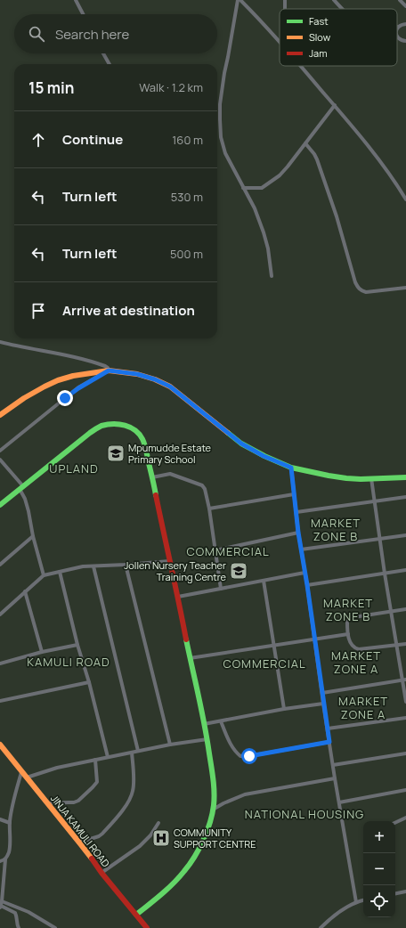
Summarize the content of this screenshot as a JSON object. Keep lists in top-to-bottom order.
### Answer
{
  "streets": {
    "street": ["JINJA KAMULI ROAD"]
  },
  "districts": [
    "UPLAND",
    "MARKET ZONE B",
    "COMMERCIAL",
    "MARKET ZONE B",
    "MARKET ZONE A",
    "KAMULI ROAD",
    "COMMERCIAL",
    "MARKET ZONE A",
    "NATIONAL HOUSING"
  ],
  "places": {
    "school or university": ["Mpumudde Estate Primary School", "Jollen Nursery Teacher Training Centre"],
    "hospital": ["COMMUNITY SUPPORT CENTRE"]
  },
  "legend": ["Fast", "Slow", "Jam"],
  "page": {
    "search": "Search here",
    "heading": ["15 min", "Walk · 1.2 km"],
    "list": [
      ["Continue", "160 m"],
      ["Turn left", "530 m"],
      ["Turn left", "500 m"],
      "Arrive at destination"
    ],
    "map_buttons": ["+", "−"]
  }
}
